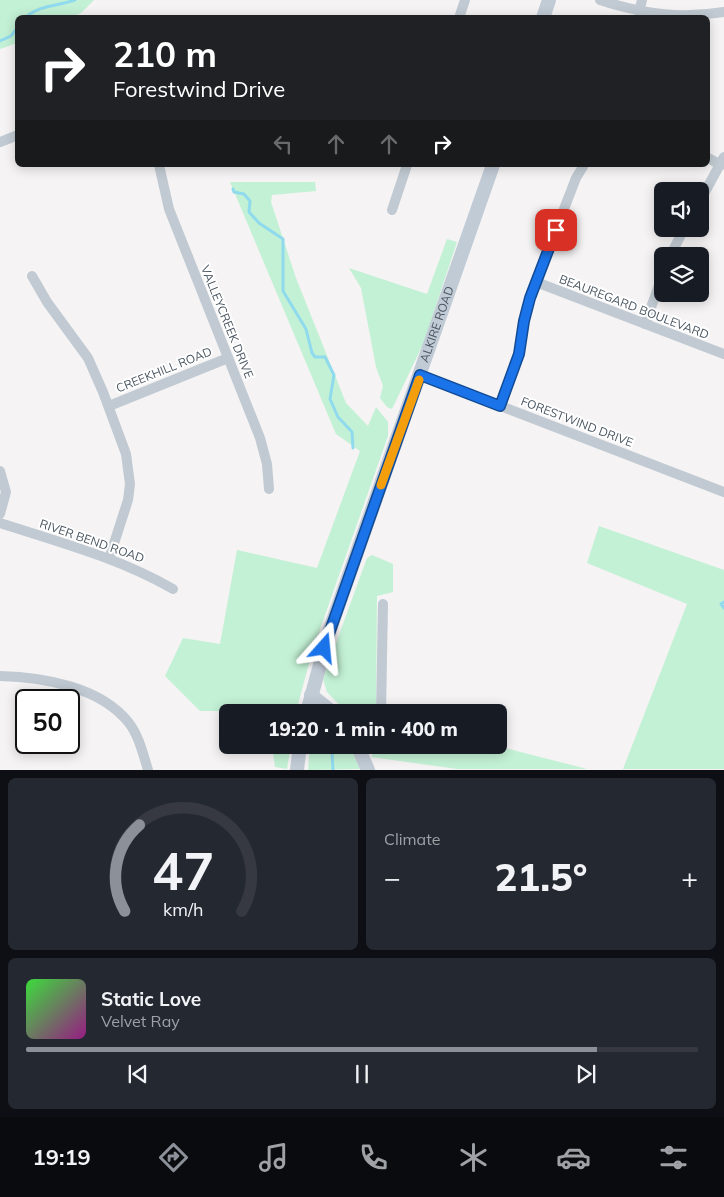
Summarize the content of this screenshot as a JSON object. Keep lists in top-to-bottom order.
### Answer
{
  "streets": {
    "main road": ["ALKIRE ROAD"],
    "street": [
      "BEAUREGARD BOULEVARD",
      "VALLEYCREEK DRIVE",
      "CREEKHILL ROAD",
      "FORESTWIND DRIVE",
      "RIVER BEND ROAD"
    ]
  },
  "crossings": [
    ["VALLEYCREEK DRIVE", "CREEKHILL ROAD"],
    ["ALKIRE ROAD", "FORESTWIND DRIVE"]
  ],
  "page": {
    "turn": ["210 m", "Forestwind Drive"],
    "limit": "50",
    "trip": "19:20 · 1 min · 400 m",
    "tile": "Climate",
    "heat": ["−", "21.5°", "+"],
    "song": ["Static Love", "Velvet Ray"],
    "tabs": "19:19",
    "gauge": ["47", "km/h"]
  }
}
